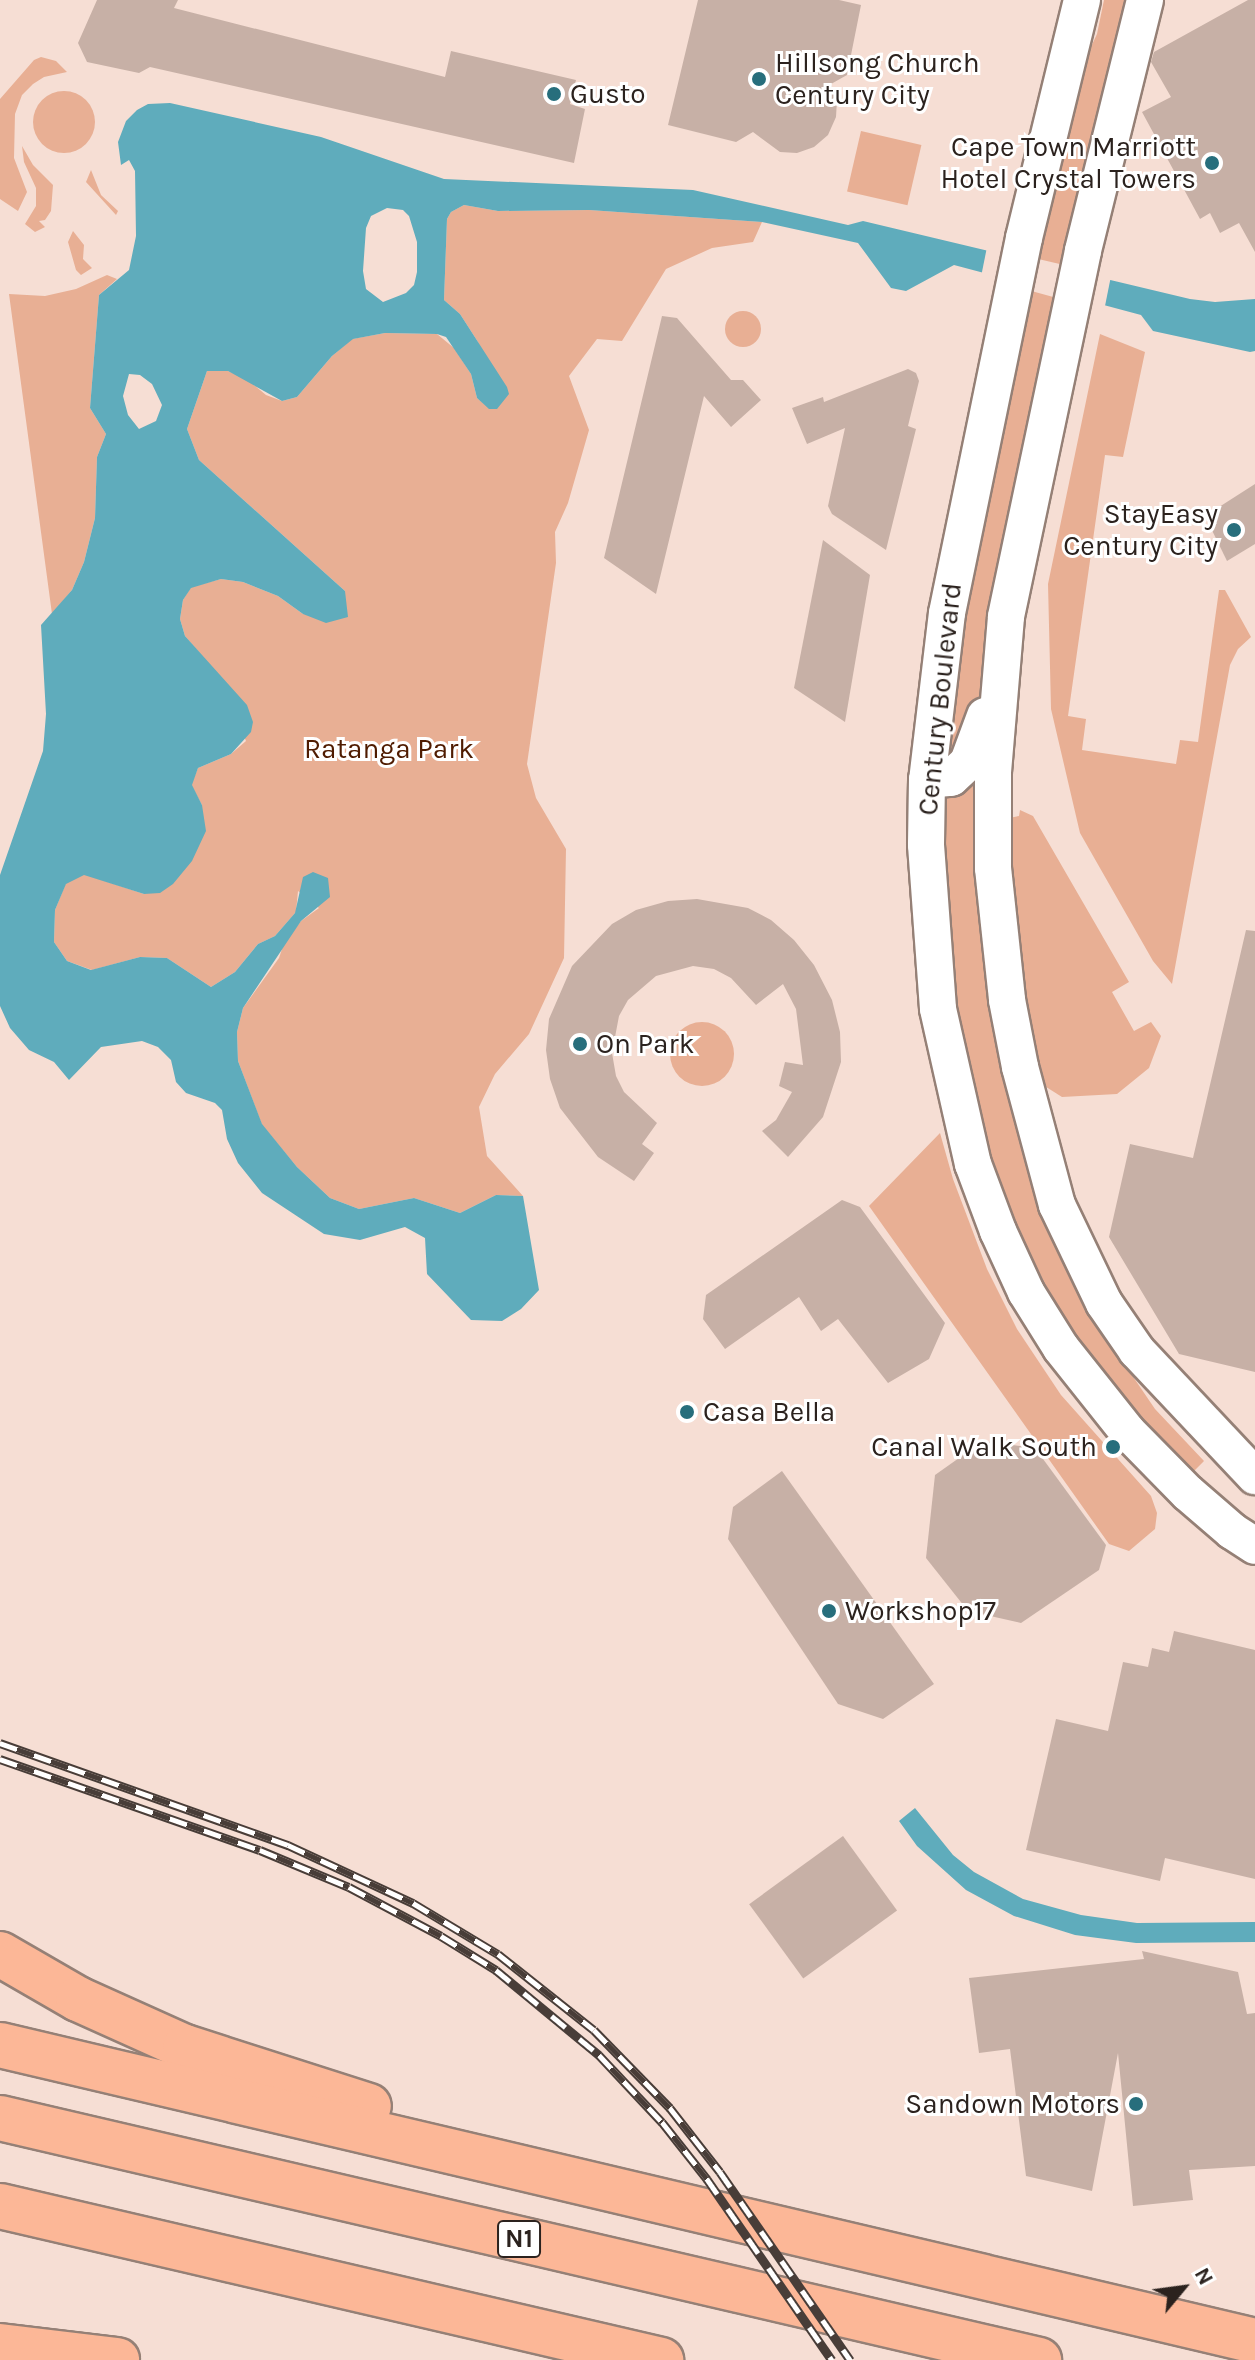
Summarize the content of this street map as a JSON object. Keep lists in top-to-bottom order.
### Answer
{
  "streets": {
    "highway": ["N1"],
    "main road": ["Century Boulevard"]
  },
  "parks": ["Ratanga Park"],
  "places": [
    "Hillsong Church Century City",
    "Gusto",
    "Cape Town Marriott Hotel Crystal Towers",
    "StayEasy Century City",
    "On Park",
    "Casa Bella",
    "Canal Walk South",
    "Workshop17",
    "Sandown Motors"
  ],
  "north": "top right"
}
